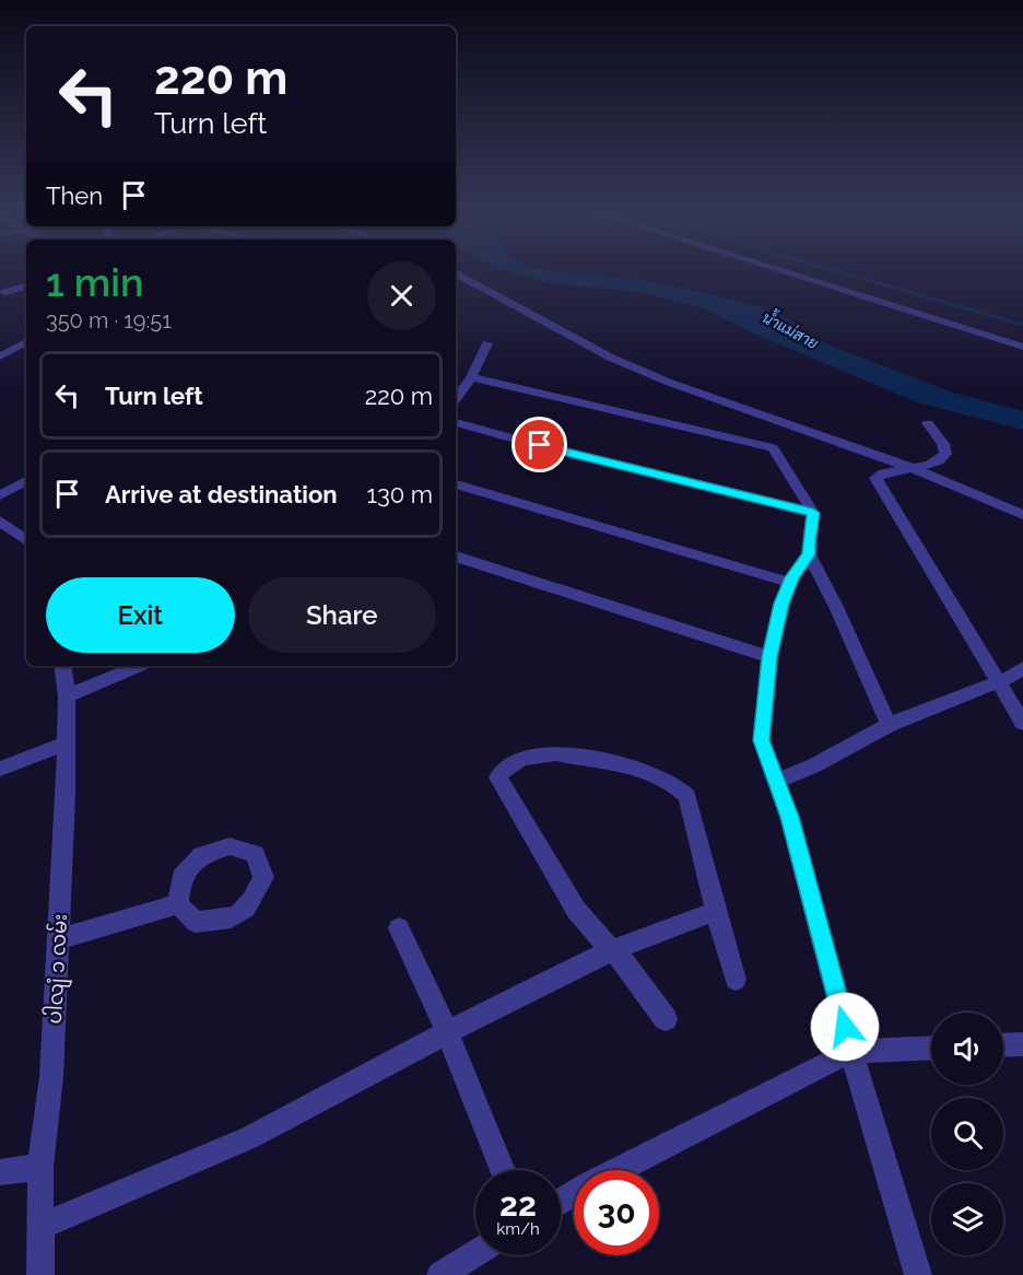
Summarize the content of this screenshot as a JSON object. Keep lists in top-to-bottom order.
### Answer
{
  "streets": {
    "street": ["ပါလျံ ၁ လမ်း"]
  },
  "water": ["น้ำแม่สาย"],
  "page": {
    "turn": ["220 m", "Turn left"],
    "then": "Then",
    "heading": ["1 min", "350 m · 19:51"],
    "list": [
      {
        "name": "Turn left",
        "value": "220 m"
      },
      {
        "name": "Arrive at destination",
        "value": "130 m"
      }
    ],
    "buttons": ["Exit", "Share"],
    "speed": "22 km/h",
    "limit": "30"
  }
}
